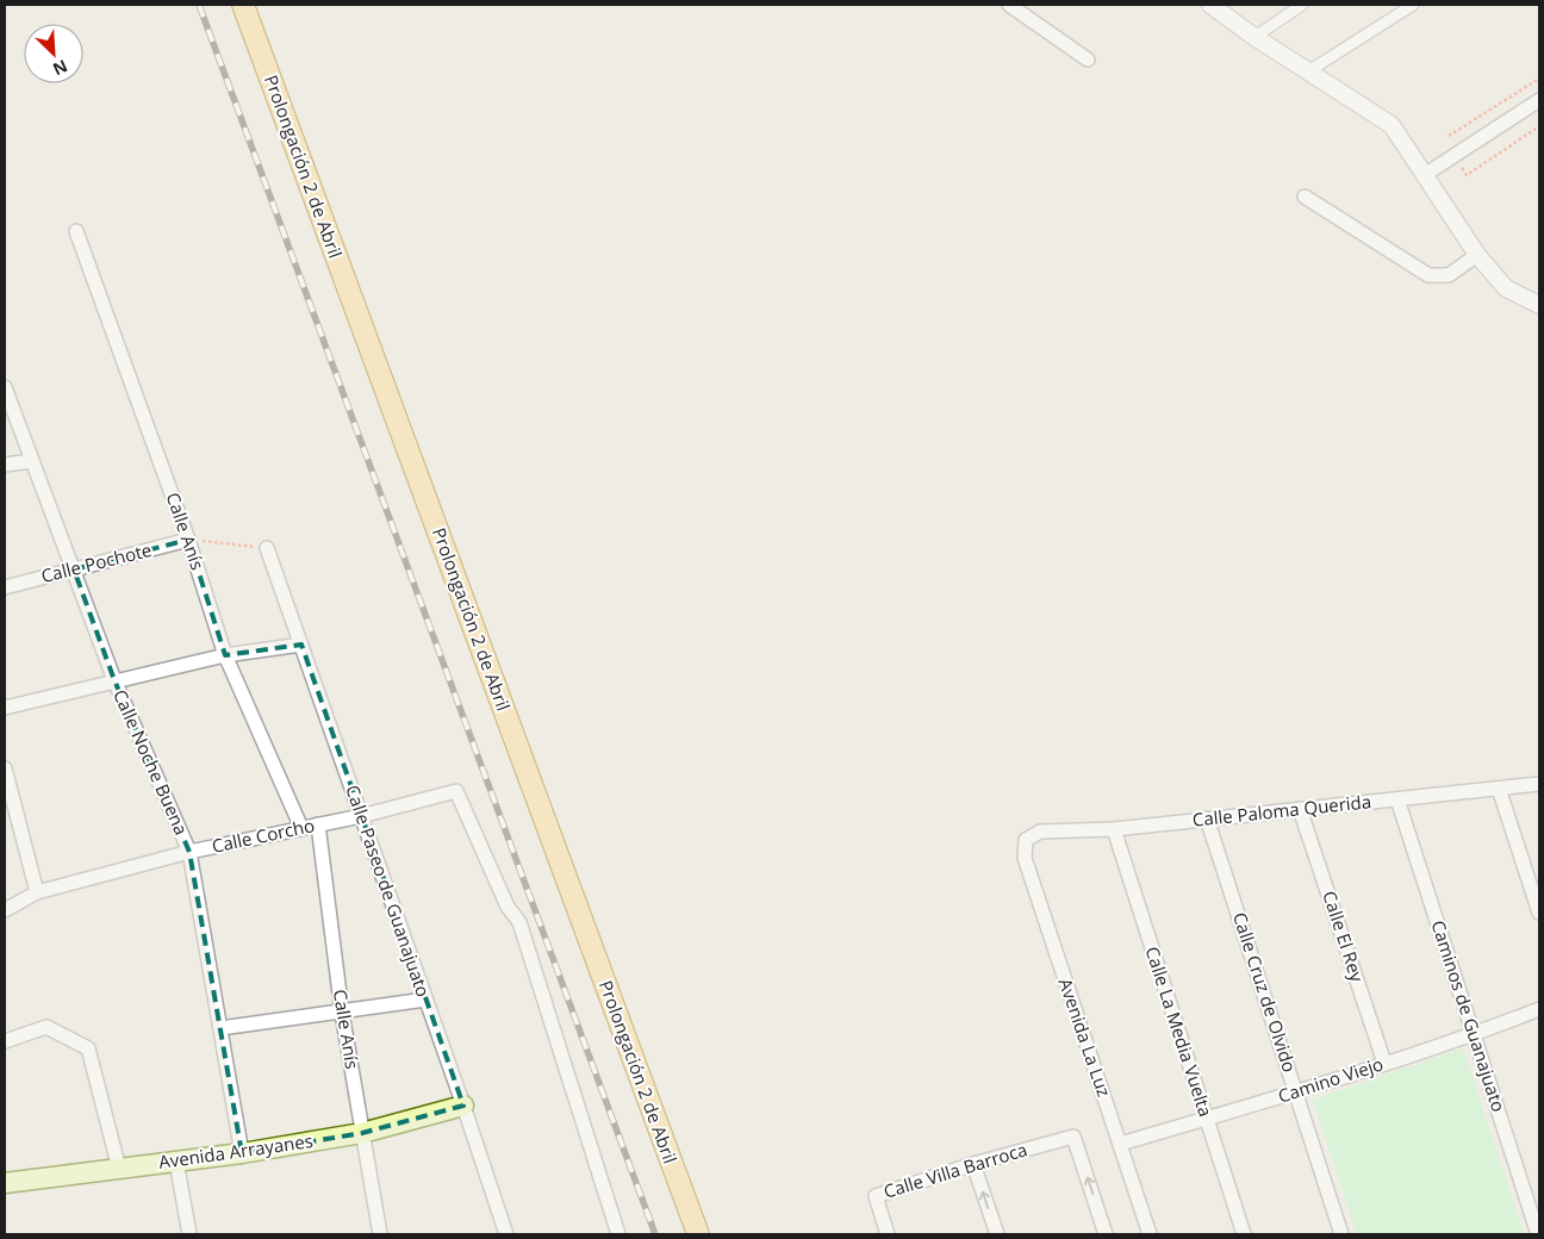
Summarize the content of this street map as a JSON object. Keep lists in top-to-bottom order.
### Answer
{
  "streets": {
    "main road": ["Prolongación 2 de Abril", "Avenida Arrayanes"],
    "street": [
      "Calle Anís",
      "Calle Pochote",
      "Calle Noche Buena",
      "Calle Paloma Querida",
      "Calle Corcho",
      "Calle Paseo de Guanajuato",
      "Calle El Rey",
      "Calle Cruz de Olvido",
      "Caminos de Guanajuato",
      "Calle La Media Vuelta",
      "Avenida La Luz",
      "Camino Viejo",
      "Calle Villa Barroca"
    ]
  },
  "crossings": [
    ["Calle Anís", "Calle Pochote"],
    ["Calle Anís", "Calle Corcho"],
    ["Calle Anís", "Avenida Arrayanes"],
    ["Calle Pochote", "Calle Noche Buena"],
    ["Calle Noche Buena", "Calle Corcho"],
    ["Calle Noche Buena", "Avenida Arrayanes"],
    ["Calle Paloma Querida", "Calle El Rey"],
    ["Calle Paloma Querida", "Calle Cruz de Olvido"],
    ["Calle Paloma Querida", "Caminos de Guanajuato"],
    ["Calle Paloma Querida", "Calle La Media Vuelta"],
    ["Calle Paloma Querida", "Avenida La Luz"],
    ["Calle Corcho", "Calle Paseo de Guanajuato"],
    ["Calle Paseo de Guanajuato", "Avenida Arrayanes"],
    ["Calle El Rey", "Camino Viejo"],
    ["Calle Cruz de Olvido", "Camino Viejo"],
    ["Caminos de Guanajuato", "Camino Viejo"],
    ["Calle La Media Vuelta", "Camino Viejo"],
    ["Avenida La Luz", "Camino Viejo"]
  ],
  "north": "bottom right"
}
